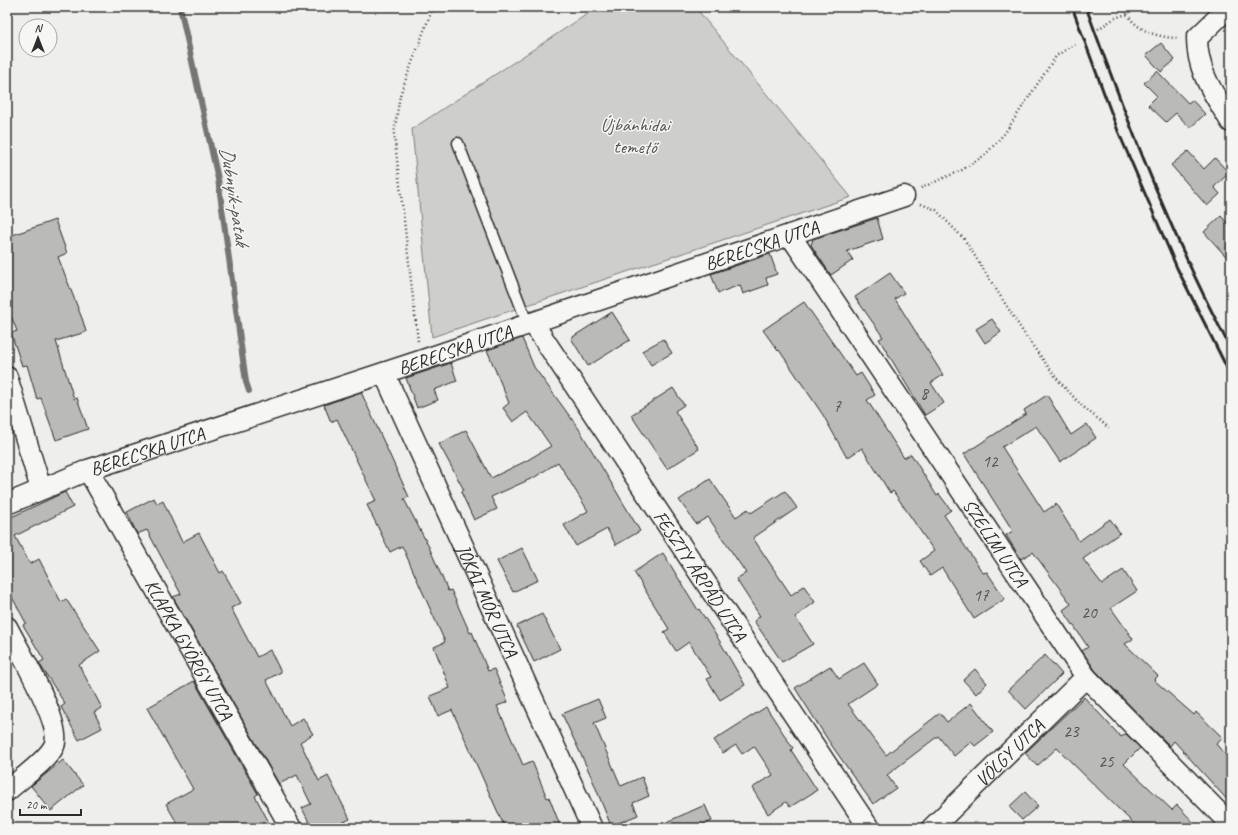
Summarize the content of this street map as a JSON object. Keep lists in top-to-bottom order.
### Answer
{
  "streets": {
    "street": [
      "BERECSKA UTCA",
      "SZELIM UTCA",
      "FESZTY ÁRPÁD UTCA",
      "JÓKAI MÓR UTCA",
      "KLAPKA GYÖRGY UTCA",
      "VÖLGY UTCA"
    ]
  },
  "crossings": [
    ["BERECSKA UTCA", "SZELIM UTCA"],
    ["BERECSKA UTCA", "FESZTY ÁRPÁD UTCA"],
    ["BERECSKA UTCA", "JÓKAI MÓR UTCA"],
    ["BERECSKA UTCA", "KLAPKA GYÖRGY UTCA"],
    ["SZELIM UTCA", "VÖLGY UTCA"]
  ],
  "water": ["Dubnyik-patak"],
  "parks": ["Újbánhidai temető"],
  "house_numbers": [
    "8",
    "7",
    "12",
    "17",
    "20",
    "23",
    "25"
  ],
  "scale_bar": "20 m",
  "north": "top"
}
